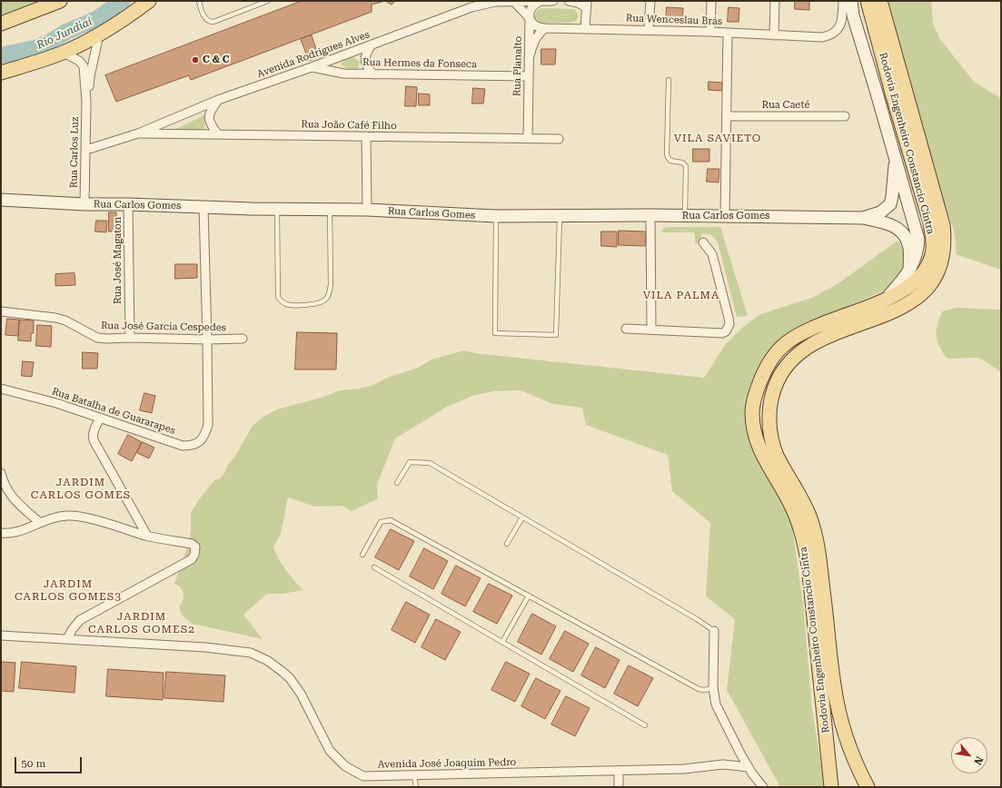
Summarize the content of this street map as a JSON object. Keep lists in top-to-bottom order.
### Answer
{
  "streets": {
    "main road": ["Rodovia Engenheiro Constancio Cintra", "Rua Carlos Gomes"],
    "street": [
      "Rua Wenceslau Brás",
      "Avenida Rodrigues Alves",
      "Rua Hermes da Fonseca",
      "Rua Planalto",
      "Rua Caeté",
      "Rua João Café Filho",
      "Rua Carlos Luz",
      "Rua José Magaton",
      "Rua José Garcia Cespedes",
      "Rua Batalha de Guararapes",
      "Avenida José Joaquim Pedro"
    ]
  },
  "crossings": [
    ["Avenida Rodrigues Alves", "Rua Hermes da Fonseca"],
    ["Avenida Rodrigues Alves", "Rua João Café Filho"],
    ["Avenida Rodrigues Alves", "Rua Carlos Luz"],
    ["Rua Hermes da Fonseca", "Rua Planalto"],
    ["Rua Planalto", "Rua João Café Filho"],
    ["Rua Carlos Luz", "Rua Carlos Gomes"],
    ["Rua Carlos Gomes", "Rua José Magaton"],
    ["Rua José Magaton", "Rua José Garcia Cespedes"],
    ["Rua José Garcia Cespedes", "Rua Batalha de Guararapes"]
  ],
  "districts": [
    "VILA SAVIETO",
    "VILA PALMA",
    "JARDIM CARLOS GOMES",
    "JARDIM CARLOS GOMES3",
    "JARDIM CARLOS GOMES2"
  ],
  "water": ["Rio Jundiaí"],
  "places": ["C & C"],
  "scale_bar": "50 m",
  "north": "bottom right"
}
